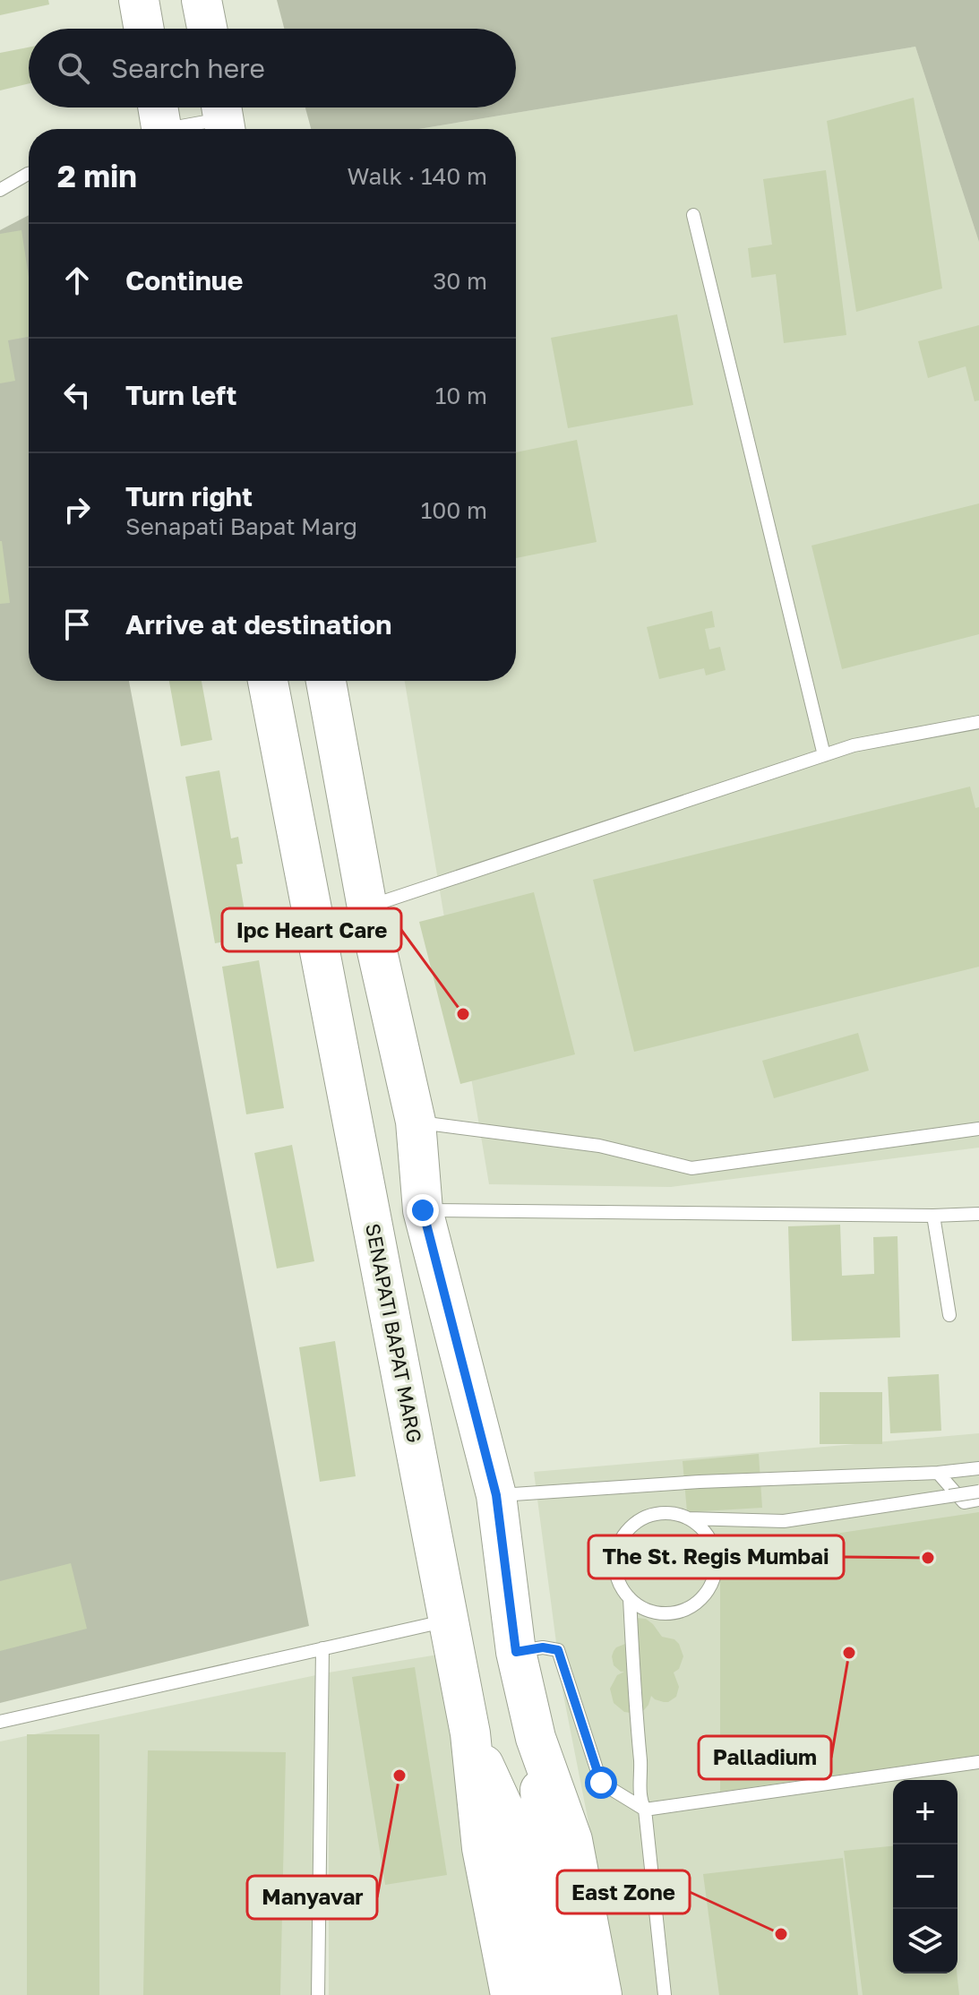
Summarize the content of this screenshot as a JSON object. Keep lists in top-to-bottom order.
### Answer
{
  "streets": {
    "main road": ["SENAPATI BAPAT MARG"]
  },
  "places": [
    "Ipc Heart Care",
    "The St. Regis Mumbai",
    "Palladium",
    "Manyavar",
    "East Zone"
  ],
  "page": {
    "search": "Search here",
    "heading": ["2 min", "Walk · 140 m"],
    "list": [
      ["Continue", "30 m"],
      ["Turn left", "10 m"],
      ["Turn right", "Senapati Bapat Marg", "100 m"],
      "Arrive at destination"
    ],
    "map_buttons": ["+", "−"]
  }
}
